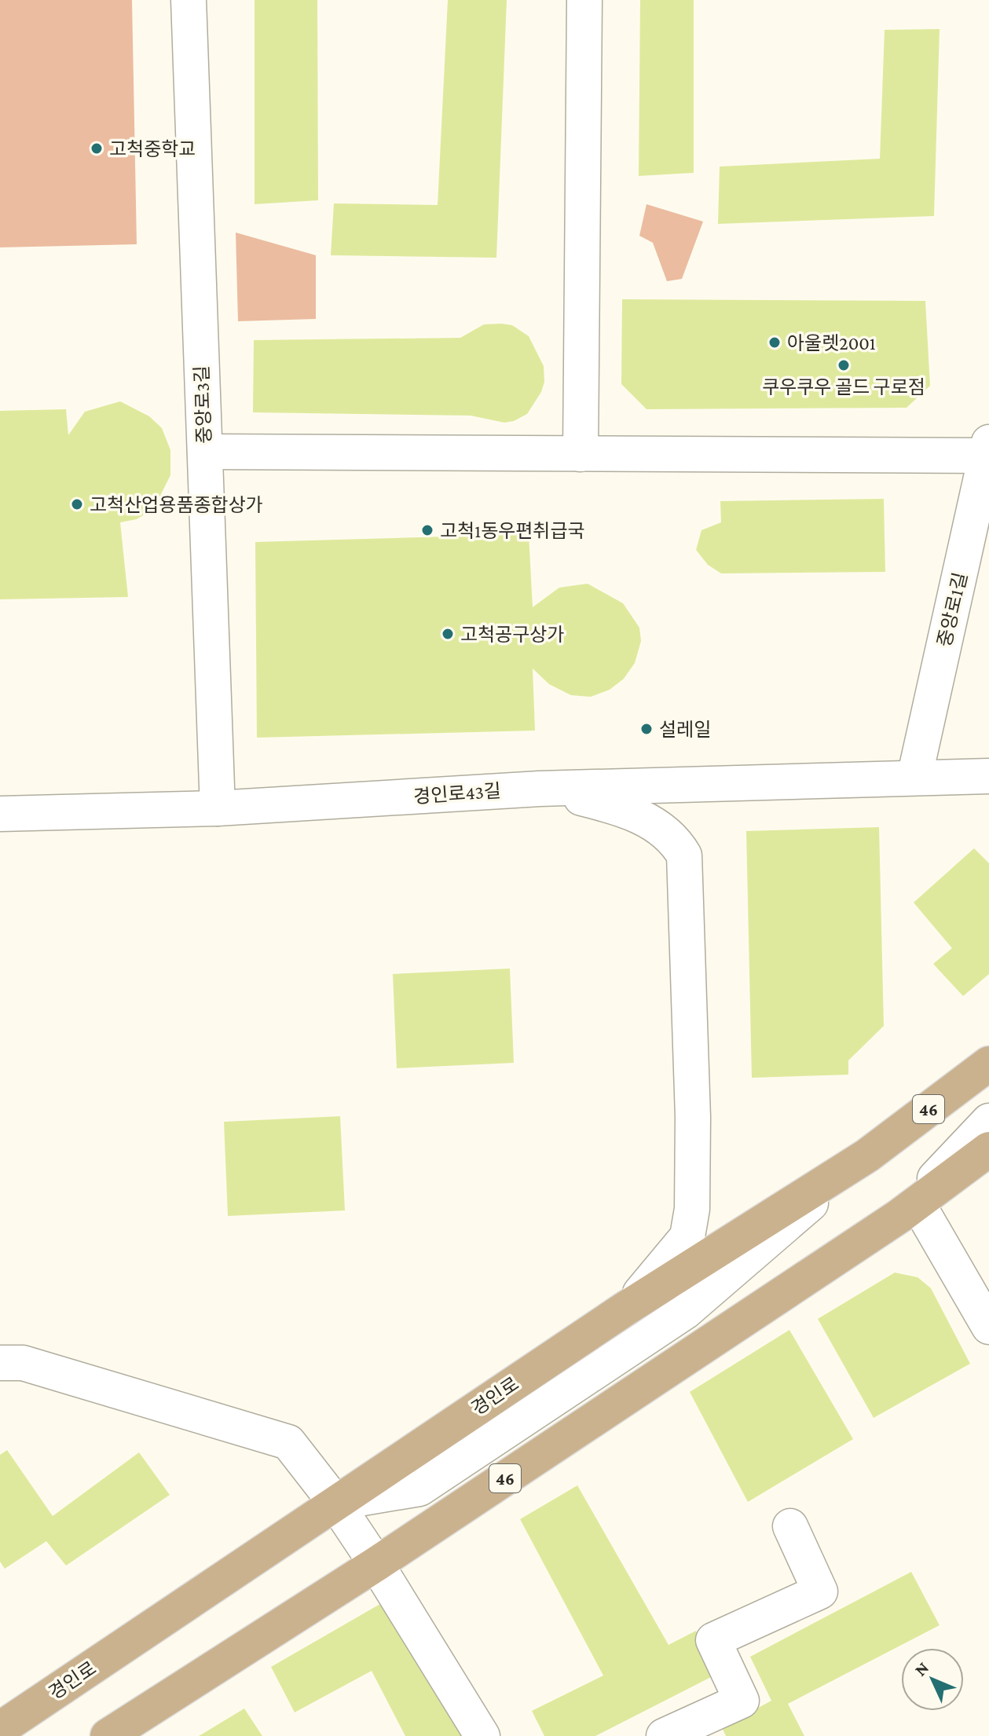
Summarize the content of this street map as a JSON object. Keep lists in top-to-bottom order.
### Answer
{
  "streets": {
    "main road": ["46", "경인로"],
    "street": ["중앙로3길", "중앙로1길", "경인로43길"]
  },
  "crossings": [
    ["중앙로3길", "경인로43길"],
    ["중앙로1길", "경인로43길"]
  ],
  "places": [
    "고척중학교",
    "아울렛2001",
    "쿠우쿠우 골드 구로점",
    "고척산업용품종합상가",
    "고척1동우편취급국",
    "고척공구상가",
    "설레일"
  ],
  "north": "top left"
}
